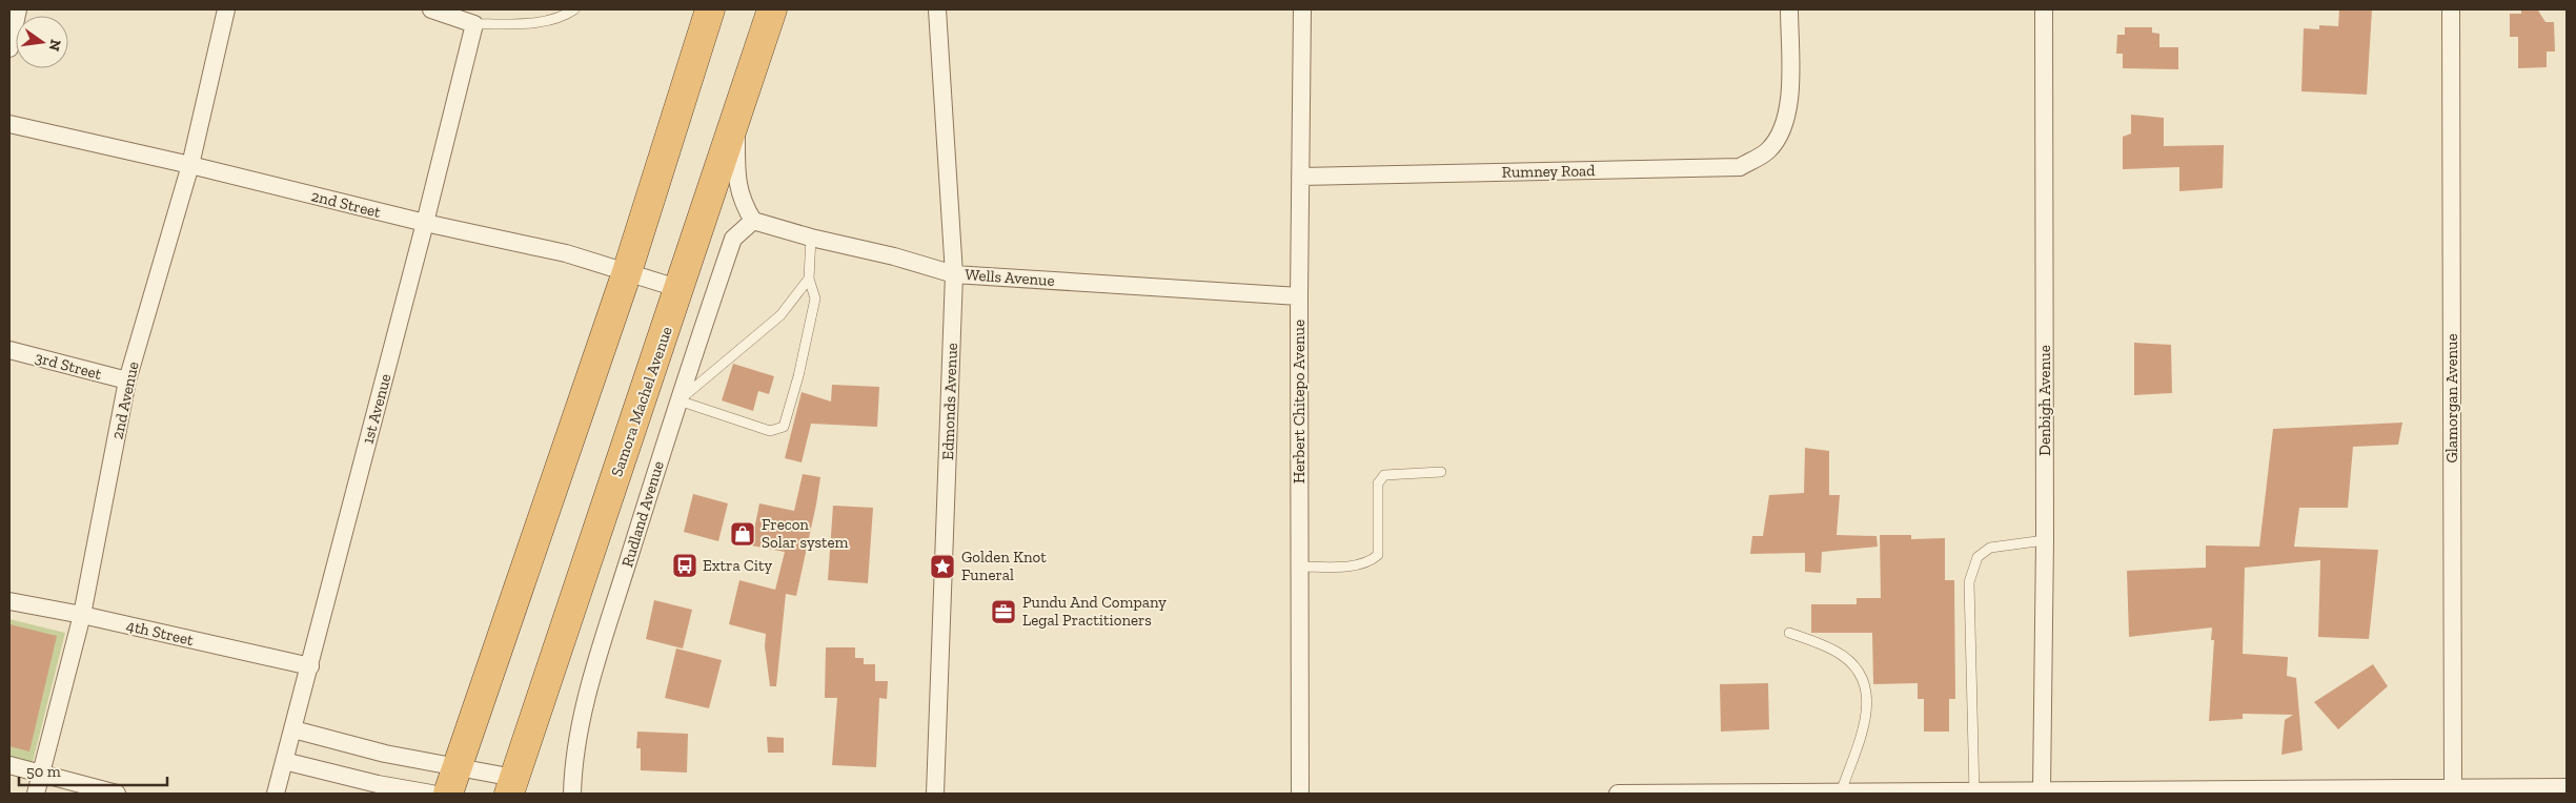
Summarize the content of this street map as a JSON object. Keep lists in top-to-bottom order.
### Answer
{
  "streets": {
    "highway": ["Samora Machel Avenue"],
    "street": [
      "Rumney Road",
      "2nd Street",
      "Wells Avenue",
      "3rd Street",
      "Glamorgan Avenue",
      "2nd Avenue",
      "Denbigh Avenue",
      "Edmonds Avenue",
      "Herbert Chitepo Avenue",
      "1st Avenue",
      "Rudland Avenue",
      "4th Street"
    ]
  },
  "crossings": [
    ["Rumney Road", "Herbert Chitepo Avenue"],
    ["2nd Street", "2nd Avenue"],
    ["2nd Street", "Samora Machel Avenue"],
    ["2nd Street", "1st Avenue"],
    ["Wells Avenue", "Edmonds Avenue"],
    ["Wells Avenue", "Herbert Chitepo Avenue"],
    ["Wells Avenue", "Rudland Avenue"],
    ["3rd Street", "2nd Avenue"],
    ["2nd Avenue", "4th Street"],
    ["1st Avenue", "4th Street"]
  ],
  "places": {
    "shop": ["Frecon Solar system"],
    "bus stop": ["Extra City"],
    "place": ["Golden Knot Funeral"],
    "office": ["Pundu And Company Legal Practitioners"]
  },
  "scale_bar": "50 m",
  "north": "right"
}
